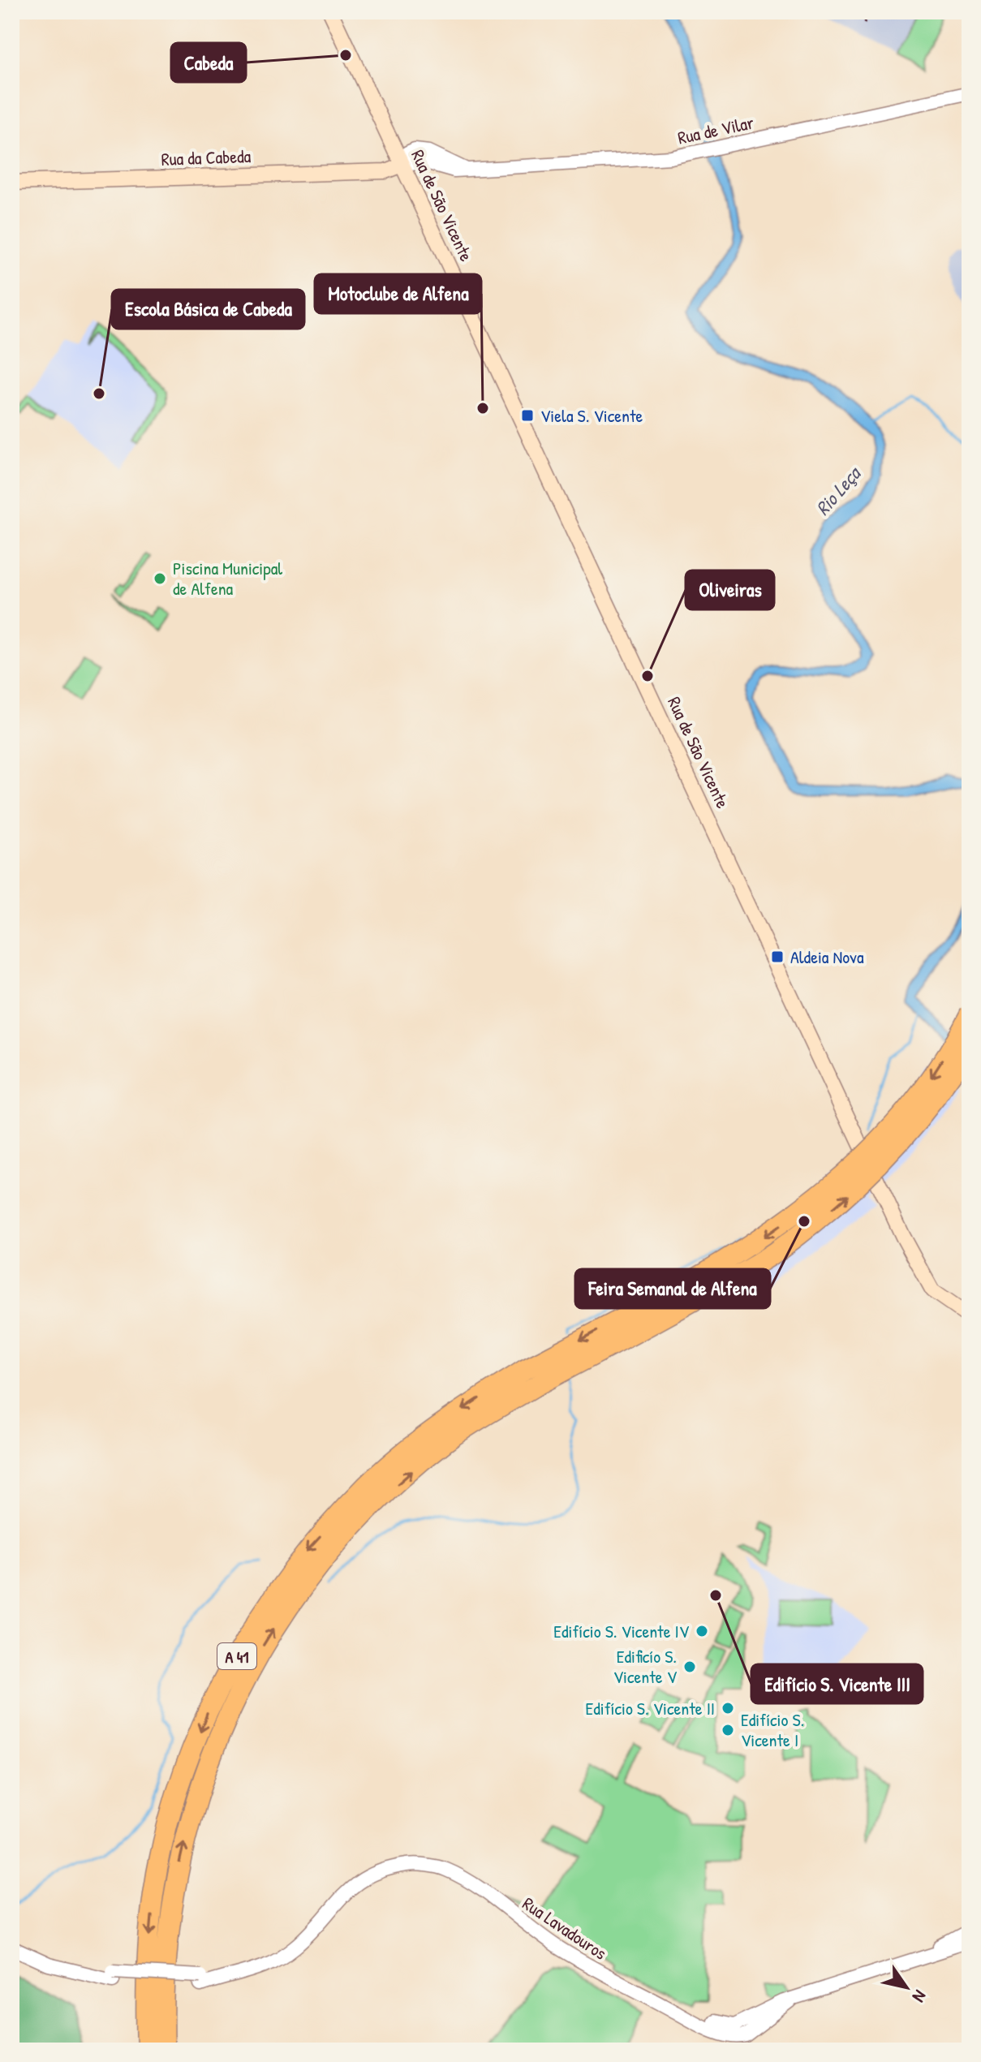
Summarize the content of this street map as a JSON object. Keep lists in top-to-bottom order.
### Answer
{
  "streets": {
    "highway": ["A 41"],
    "main road": ["Rua da Cabeda", "Rua de São Vicente"],
    "street": ["Rua de Vilar", "Rua Lavadouros"]
  },
  "crossings": [
    ["Rua de Vilar", "Rua da Cabeda"],
    ["Rua de Vilar", "Rua de São Vicente"],
    ["Rua da Cabeda", "Rua de São Vicente"]
  ],
  "water": ["Rio Leça"],
  "places": {
    "other": [
      "Cabeda",
      "Escola Básica de Cabeda",
      "Motoclube de Alfena",
      "Piscina Municipal de Alfena",
      "Oliveiras",
      "Feira Semanal de Alfena",
      "Edifício S. Vicente III",
      "Edifício S. Vicente IV",
      "Edificío S. Vicente V",
      "Edifício S. Vicente II",
      "Edifício S. Vicente I"
    ],
    "transit": ["Viela S. Vicente", "Aldeia Nova"]
  },
  "north": "bottom right"
}
